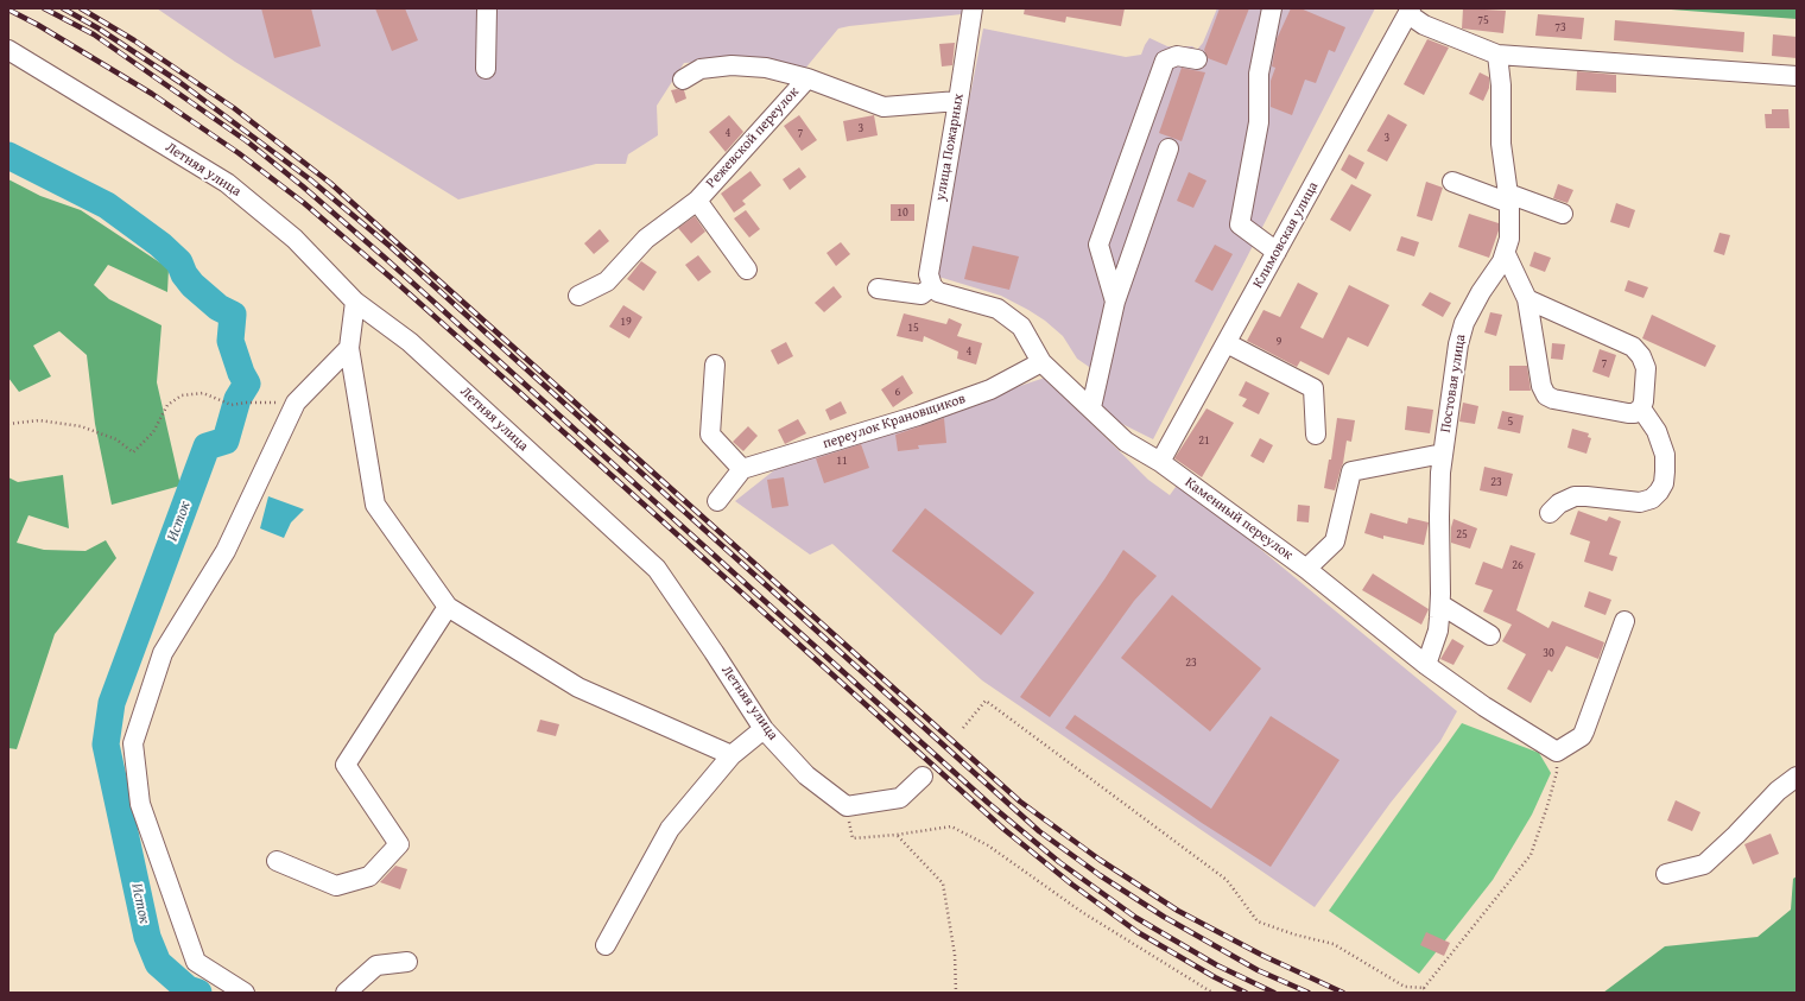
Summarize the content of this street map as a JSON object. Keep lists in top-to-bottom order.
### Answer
{
  "streets": {
    "street": [
      "Режевской переулок",
      "улица Пожарных",
      "Летняя улица",
      "Климовская улица",
      "Постовая улица",
      "переулок Крановщиков",
      "Каменный переулок"
    ]
  },
  "crossings": [
    ["Режевской переулок", "улица Пожарных"],
    ["улица Пожарных", "Каменный переулок"],
    ["Климовская улица", "Каменный переулок"],
    ["Постовая улица", "Каменный переулок"],
    ["переулок Крановщиков", "Каменный переулок"]
  ],
  "water": ["Исток"],
  "house_numbers": [
    "75",
    "73",
    "3",
    "4",
    "7",
    "3",
    "10",
    "19",
    "15",
    "9",
    "4",
    "7",
    "6",
    "5",
    "21",
    "11",
    "23",
    "25",
    "26",
    "30",
    "23"
  ]
}
